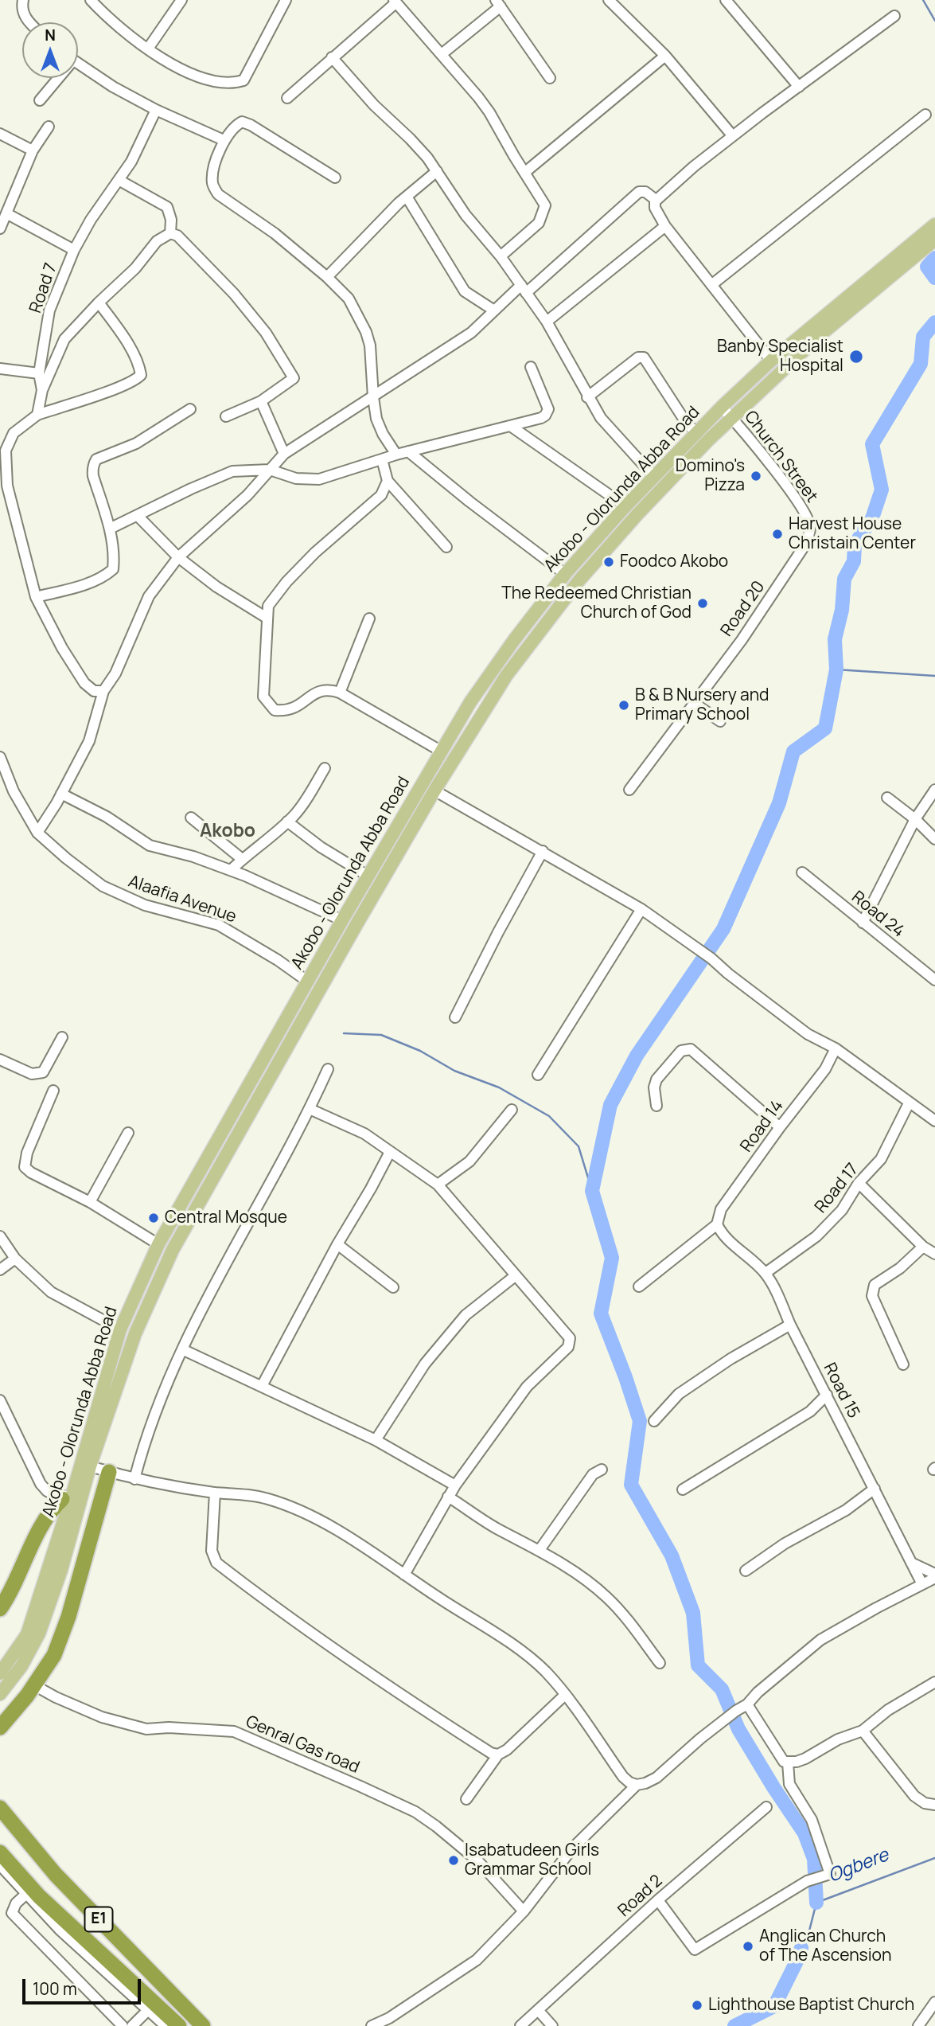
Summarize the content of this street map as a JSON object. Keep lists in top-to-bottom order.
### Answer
{
  "streets": {
    "highway": ["E1"],
    "main road": ["Akobo - Olorunda Abba Road"],
    "street": [
      "Road 7",
      "Church Street",
      "Road 20",
      "Alaafia Avenue",
      "Road 24",
      "Road 14",
      "Road 17",
      "Road 15",
      "Genral Gas road",
      "Road 2"
    ]
  },
  "crossings": [
    ["Church Street", "Akobo - Olorunda Abba Road"],
    ["Church Street", "Road 20"],
    ["Akobo - Olorunda Abba Road", "Alaafia Avenue"],
    ["Road 14", "Road 15"],
    ["Road 17", "Road 15"]
  ],
  "districts": ["Akobo"],
  "water": ["Ogbere"],
  "places": [
    "Banby Specialist Hospital",
    "Domino's Pizza",
    "Harvest House Christain Center",
    "Foodco Akobo",
    "The Redeemed Christian Church of God",
    "B & B Nursery and Primary School",
    "Central Mosque",
    "Isabatudeen Girls Grammar School",
    "Anglican Church of The Ascension",
    "Lighthouse Baptist Church"
  ],
  "scale_bar": "100 m",
  "north": "top"
}
